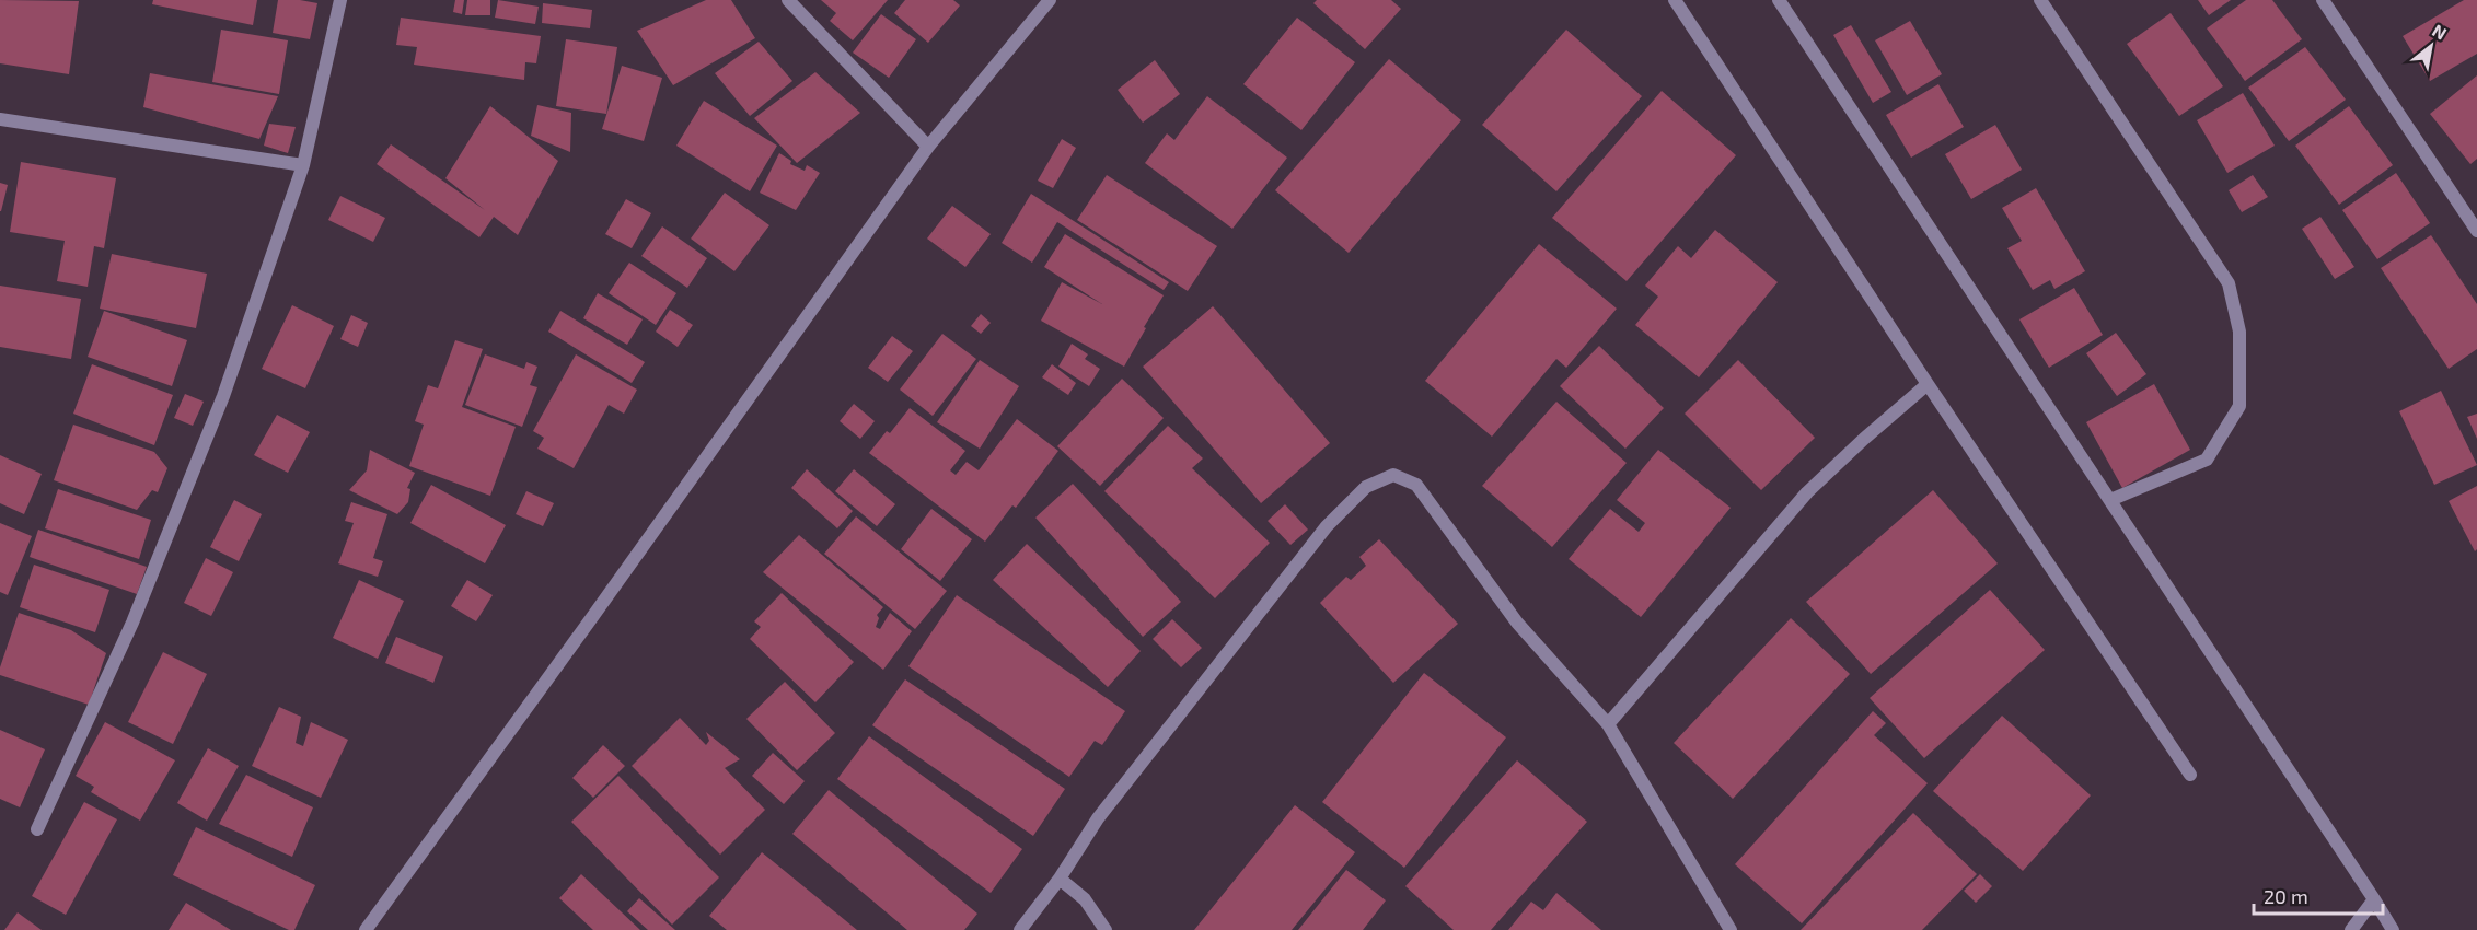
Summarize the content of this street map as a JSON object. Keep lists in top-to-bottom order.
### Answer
{
  "scale_bar": "20 m",
  "north": "top right"
}
